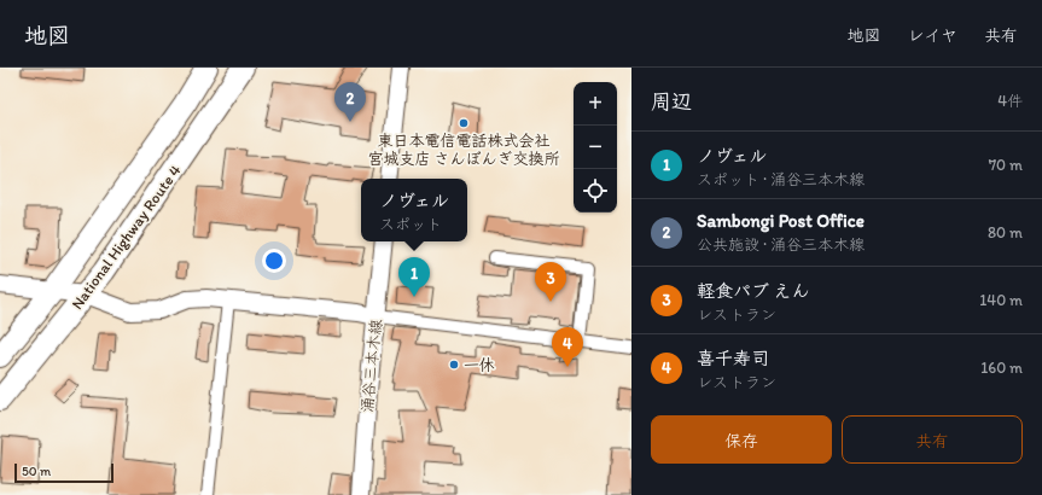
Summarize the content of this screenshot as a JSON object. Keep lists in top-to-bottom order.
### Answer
{
  "streets": {
    "highway": ["National Highway Route 4"],
    "street": ["涌谷三本木線"]
  },
  "places": ["東日本電信電話株式会社 宮城支店 さんぼんぎ交換所", "一休"],
  "scale_bar": "50 m",
  "page": {
    "header": "地図",
    "nav": ["地図", "レイヤ", "共有"],
    "heading": ["周辺", "4件"],
    "map_buttons": ["+", "−"],
    "pins": [
      "2",
      "1",
      "3",
      "4"
    ],
    "list": [
      {
        "mark": "1",
        "name": "ノヴェル",
        "note": "スポット · 涌谷三本木線",
        "value": "70 m"
      },
      {
        "mark": "2",
        "name": "Sambongi Post Office",
        "note": "公共施設 · 涌谷三本木線",
        "value": "80 m"
      },
      {
        "mark": "3",
        "name": "軽食パブ えん",
        "note": "レストラン",
        "value": "140 m"
      },
      {
        "mark": "4",
        "name": "喜千寿司",
        "note": "レストラン",
        "value": "160 m"
      }
    ],
    "popup": ["ノヴェル", "スポット"],
    "buttons": ["保存", "共有"],
    "scale": "50 m"
  }
}
